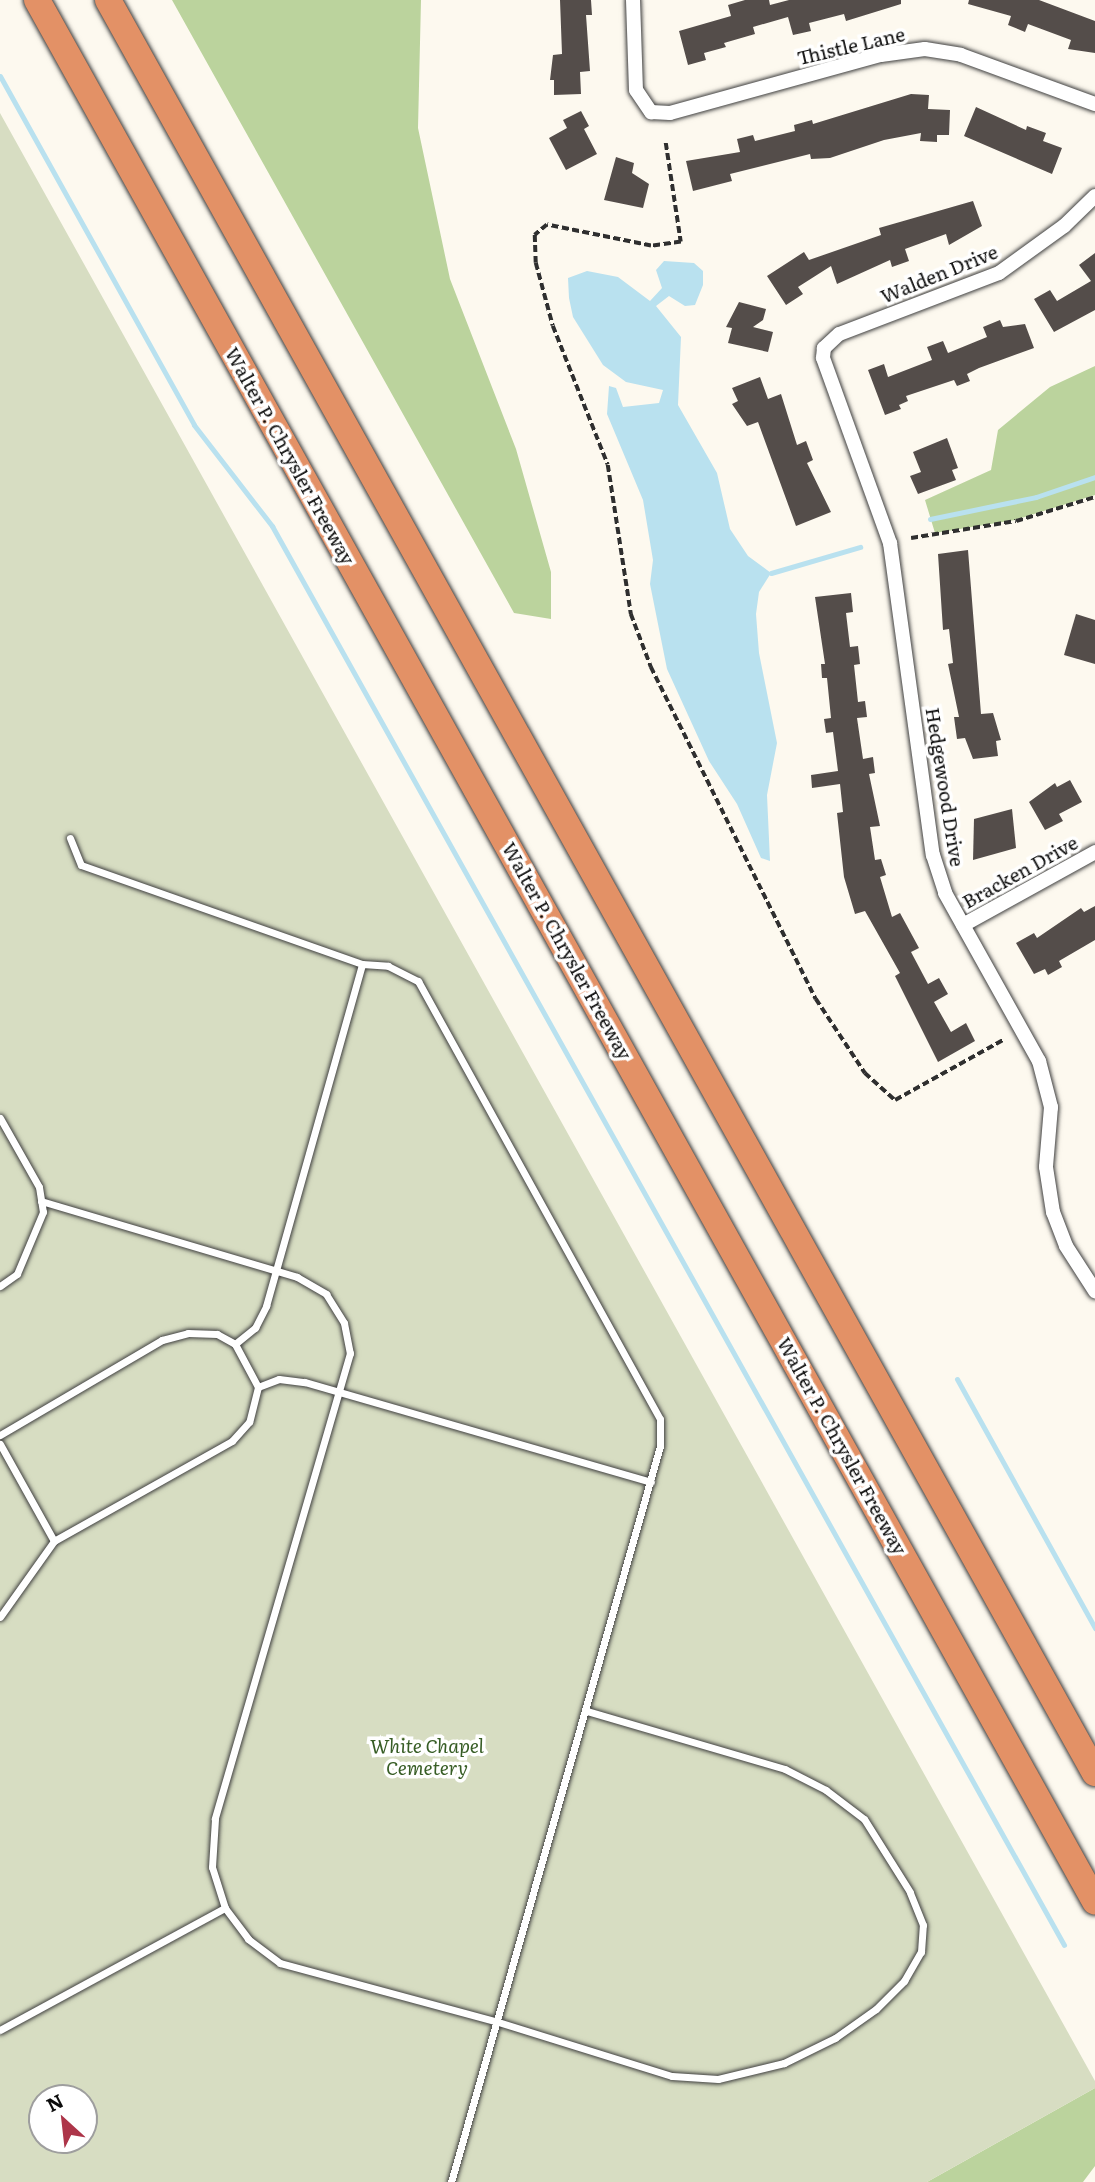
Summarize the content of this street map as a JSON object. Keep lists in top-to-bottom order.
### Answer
{
  "streets": {
    "highway": ["Walter P. Chrysler Freeway"],
    "street": [
      "Thistle Lane",
      "Walden Drive",
      "Hedgewood Drive",
      "Bracken Drive"
    ]
  },
  "crossings": [
    ["Walden Drive", "Hedgewood Drive"],
    ["Hedgewood Drive", "Bracken Drive"]
  ],
  "parks": ["White Chapel Cemetery"],
  "north": "top left"
}
